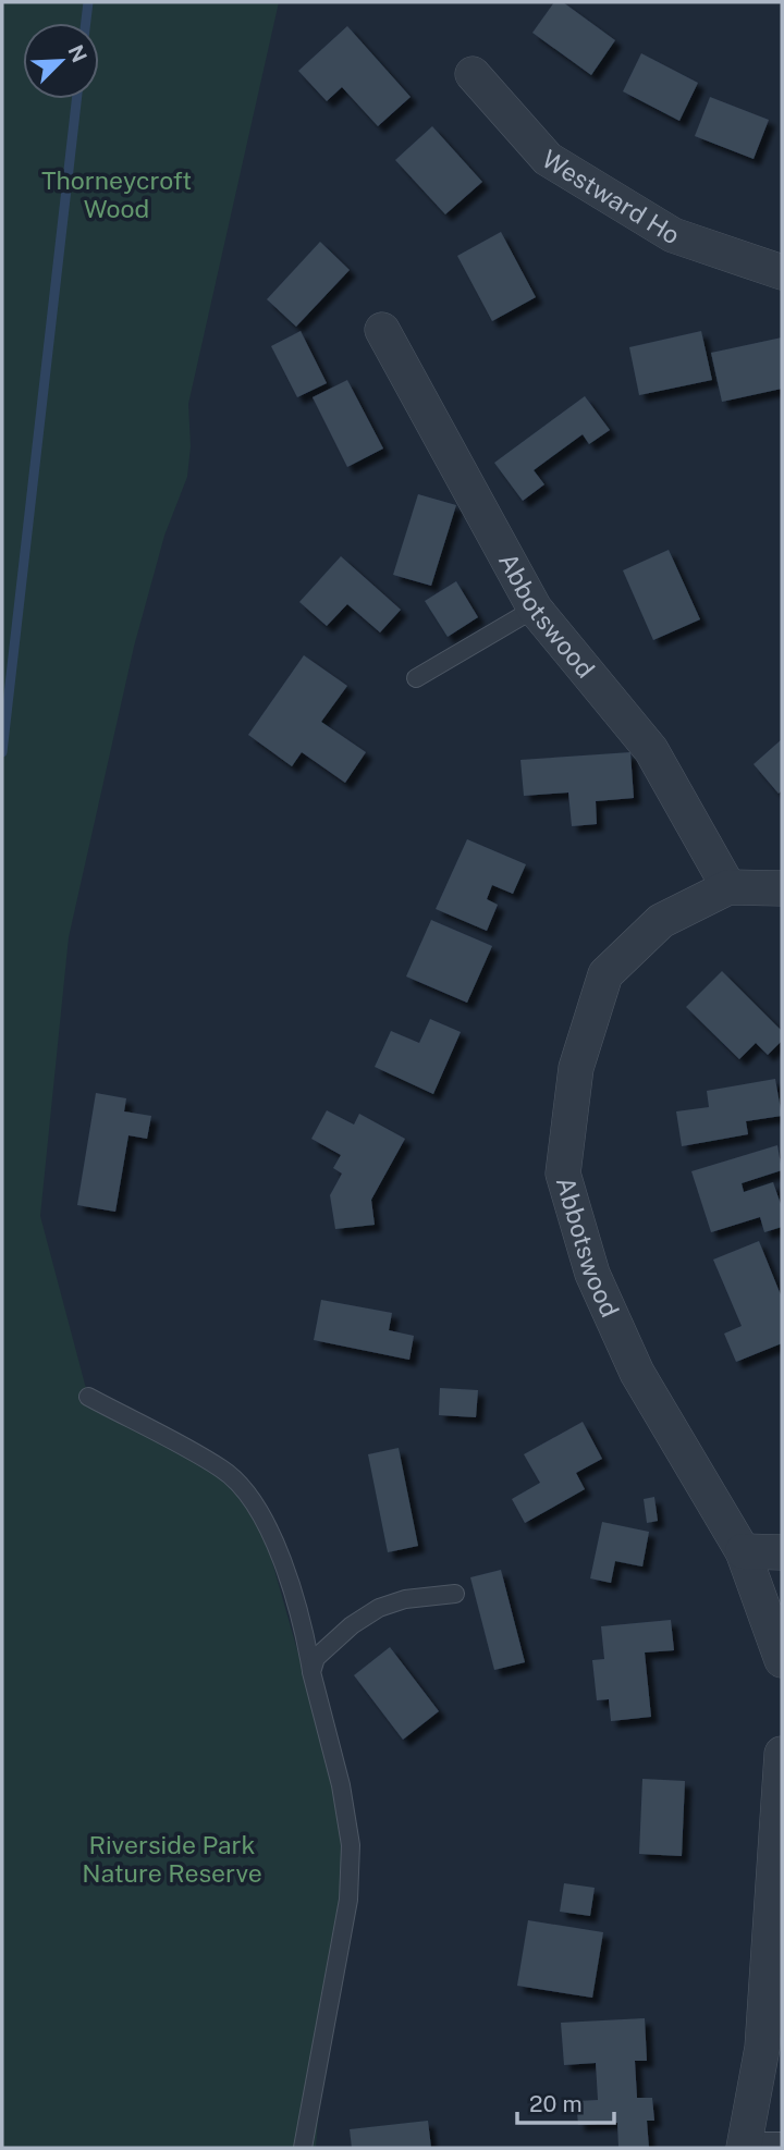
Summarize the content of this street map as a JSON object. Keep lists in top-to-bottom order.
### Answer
{
  "streets": {
    "street": ["Westward Ho", "Abbotswood"]
  },
  "parks": ["Thorneycroft Wood", "Riverside Park Nature Reserve"],
  "scale_bar": "20 m",
  "north": "top right"
}
